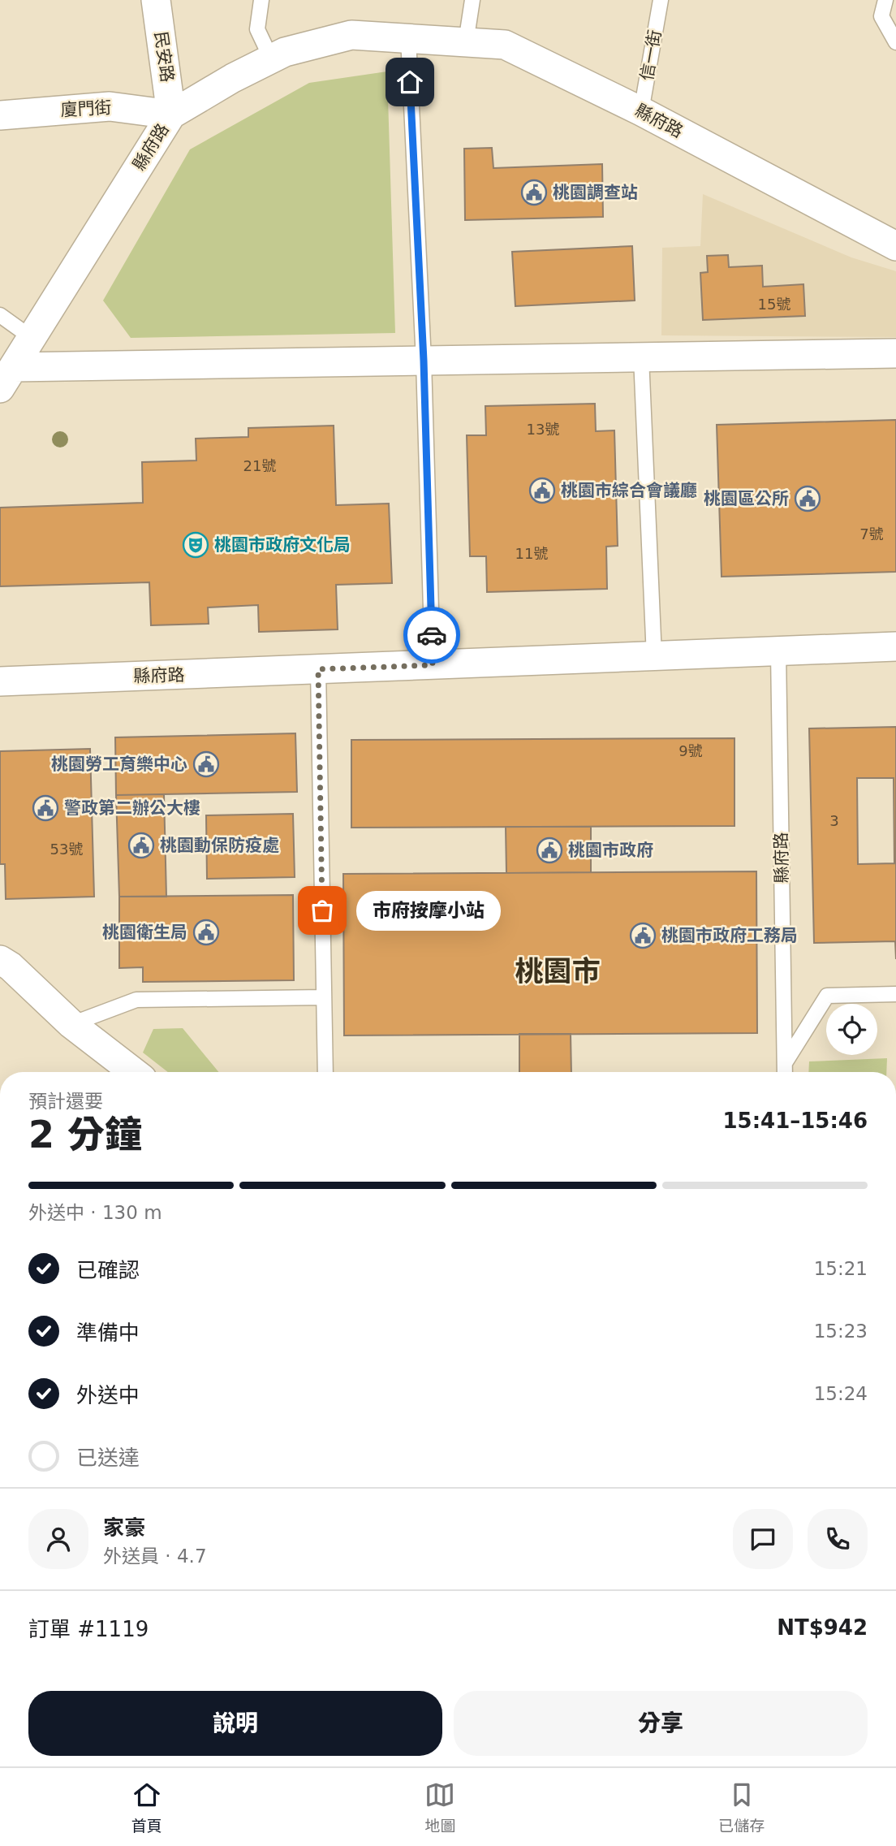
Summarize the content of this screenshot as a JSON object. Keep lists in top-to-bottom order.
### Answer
{
  "streets": {
    "street": ["民安路", "廈門街", "縣府路"],
    "lane": ["信一街"]
  },
  "crossings": [
    ["信一街", "縣府路"],
    ["民安路", "廈門街"],
    ["民安路", "縣府路"],
    ["廈門街", "縣府路"]
  ],
  "districts": ["桃園市"],
  "places": {
    "public building": [
      "桃園調查站",
      "桃園市綜合會議廳",
      "桃園區公所",
      "桃園勞工育樂中心",
      "警政第二辦公大樓",
      "桃園動保防疫處",
      "桃園市政府",
      "桃園衛生局",
      "桃園市政府工務局"
    ],
    "theatre": ["桃園市政府文化局"],
    "other": ["市府按摩小站"]
  },
  "house_numbers": [
    "15號",
    "13號",
    "21號",
    "7號",
    "11號",
    "9號",
    "3",
    "53號"
  ],
  "page": {
    "bubble": "市府按摩小站",
    "heading": ["2 分鐘", "預計還要", "15:41–15:46"],
    "panel": [
      "家豪",
      "外送員 · 4.7",
      "訂單 #1119",
      "NT$942"
    ],
    "bar": "外送中 · 130 m",
    "list": [
      ["已確認", "15:21"],
      ["準備中", "15:23"],
      ["外送中", "15:24"],
      "已送達"
    ],
    "buttons": ["說明", "分享"],
    "tabs": ["首頁", "地圖", "已儲存"]
  }
}
